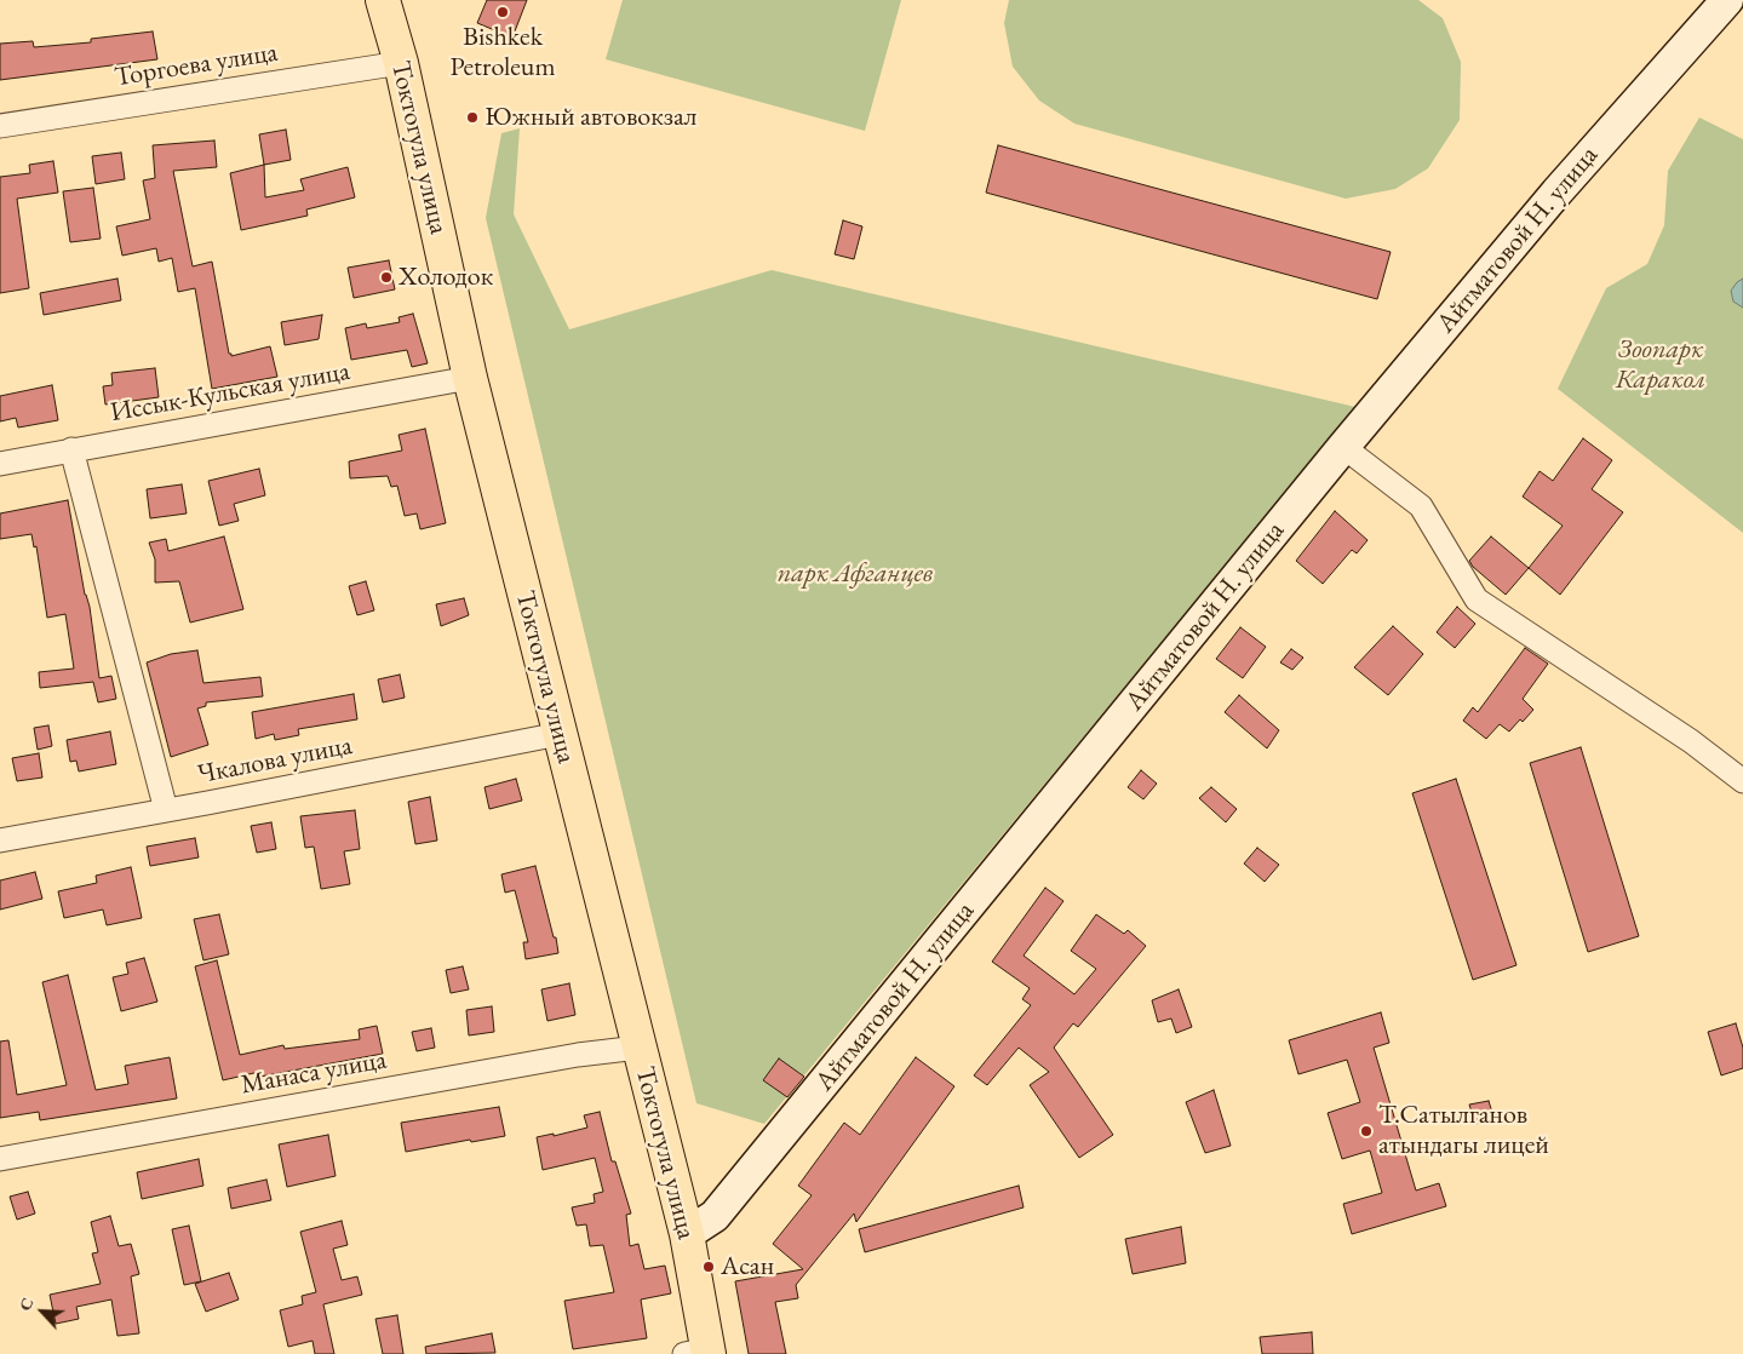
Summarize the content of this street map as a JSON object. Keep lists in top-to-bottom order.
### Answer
{
  "streets": {
    "highway": ["Токтогула улица"],
    "main road": ["Айтматовой Н. улица"],
    "street": [
      "Торгоева улица",
      "Иссык-Кульская улица",
      "Чкалова улица",
      "Манаса улица"
    ]
  },
  "crossings": [
    ["Торгоева улица", "Токтогула улица"],
    ["Токтогула улица", "Айтматовой Н. улица"],
    ["Токтогула улица", "Иссык-Кульская улица"],
    ["Токтогула улица", "Чкалова улица"],
    ["Токтогула улица", "Манаса улица"]
  ],
  "parks": ["Зоопарк Каракол", "парк Афганцев"],
  "places": [
    "Bishkek Petroleum",
    "Южный автовокзал",
    "Холодок",
    "Т.Сатылганов атындагы лицей",
    "Асан"
  ],
  "north": "top left"
}
